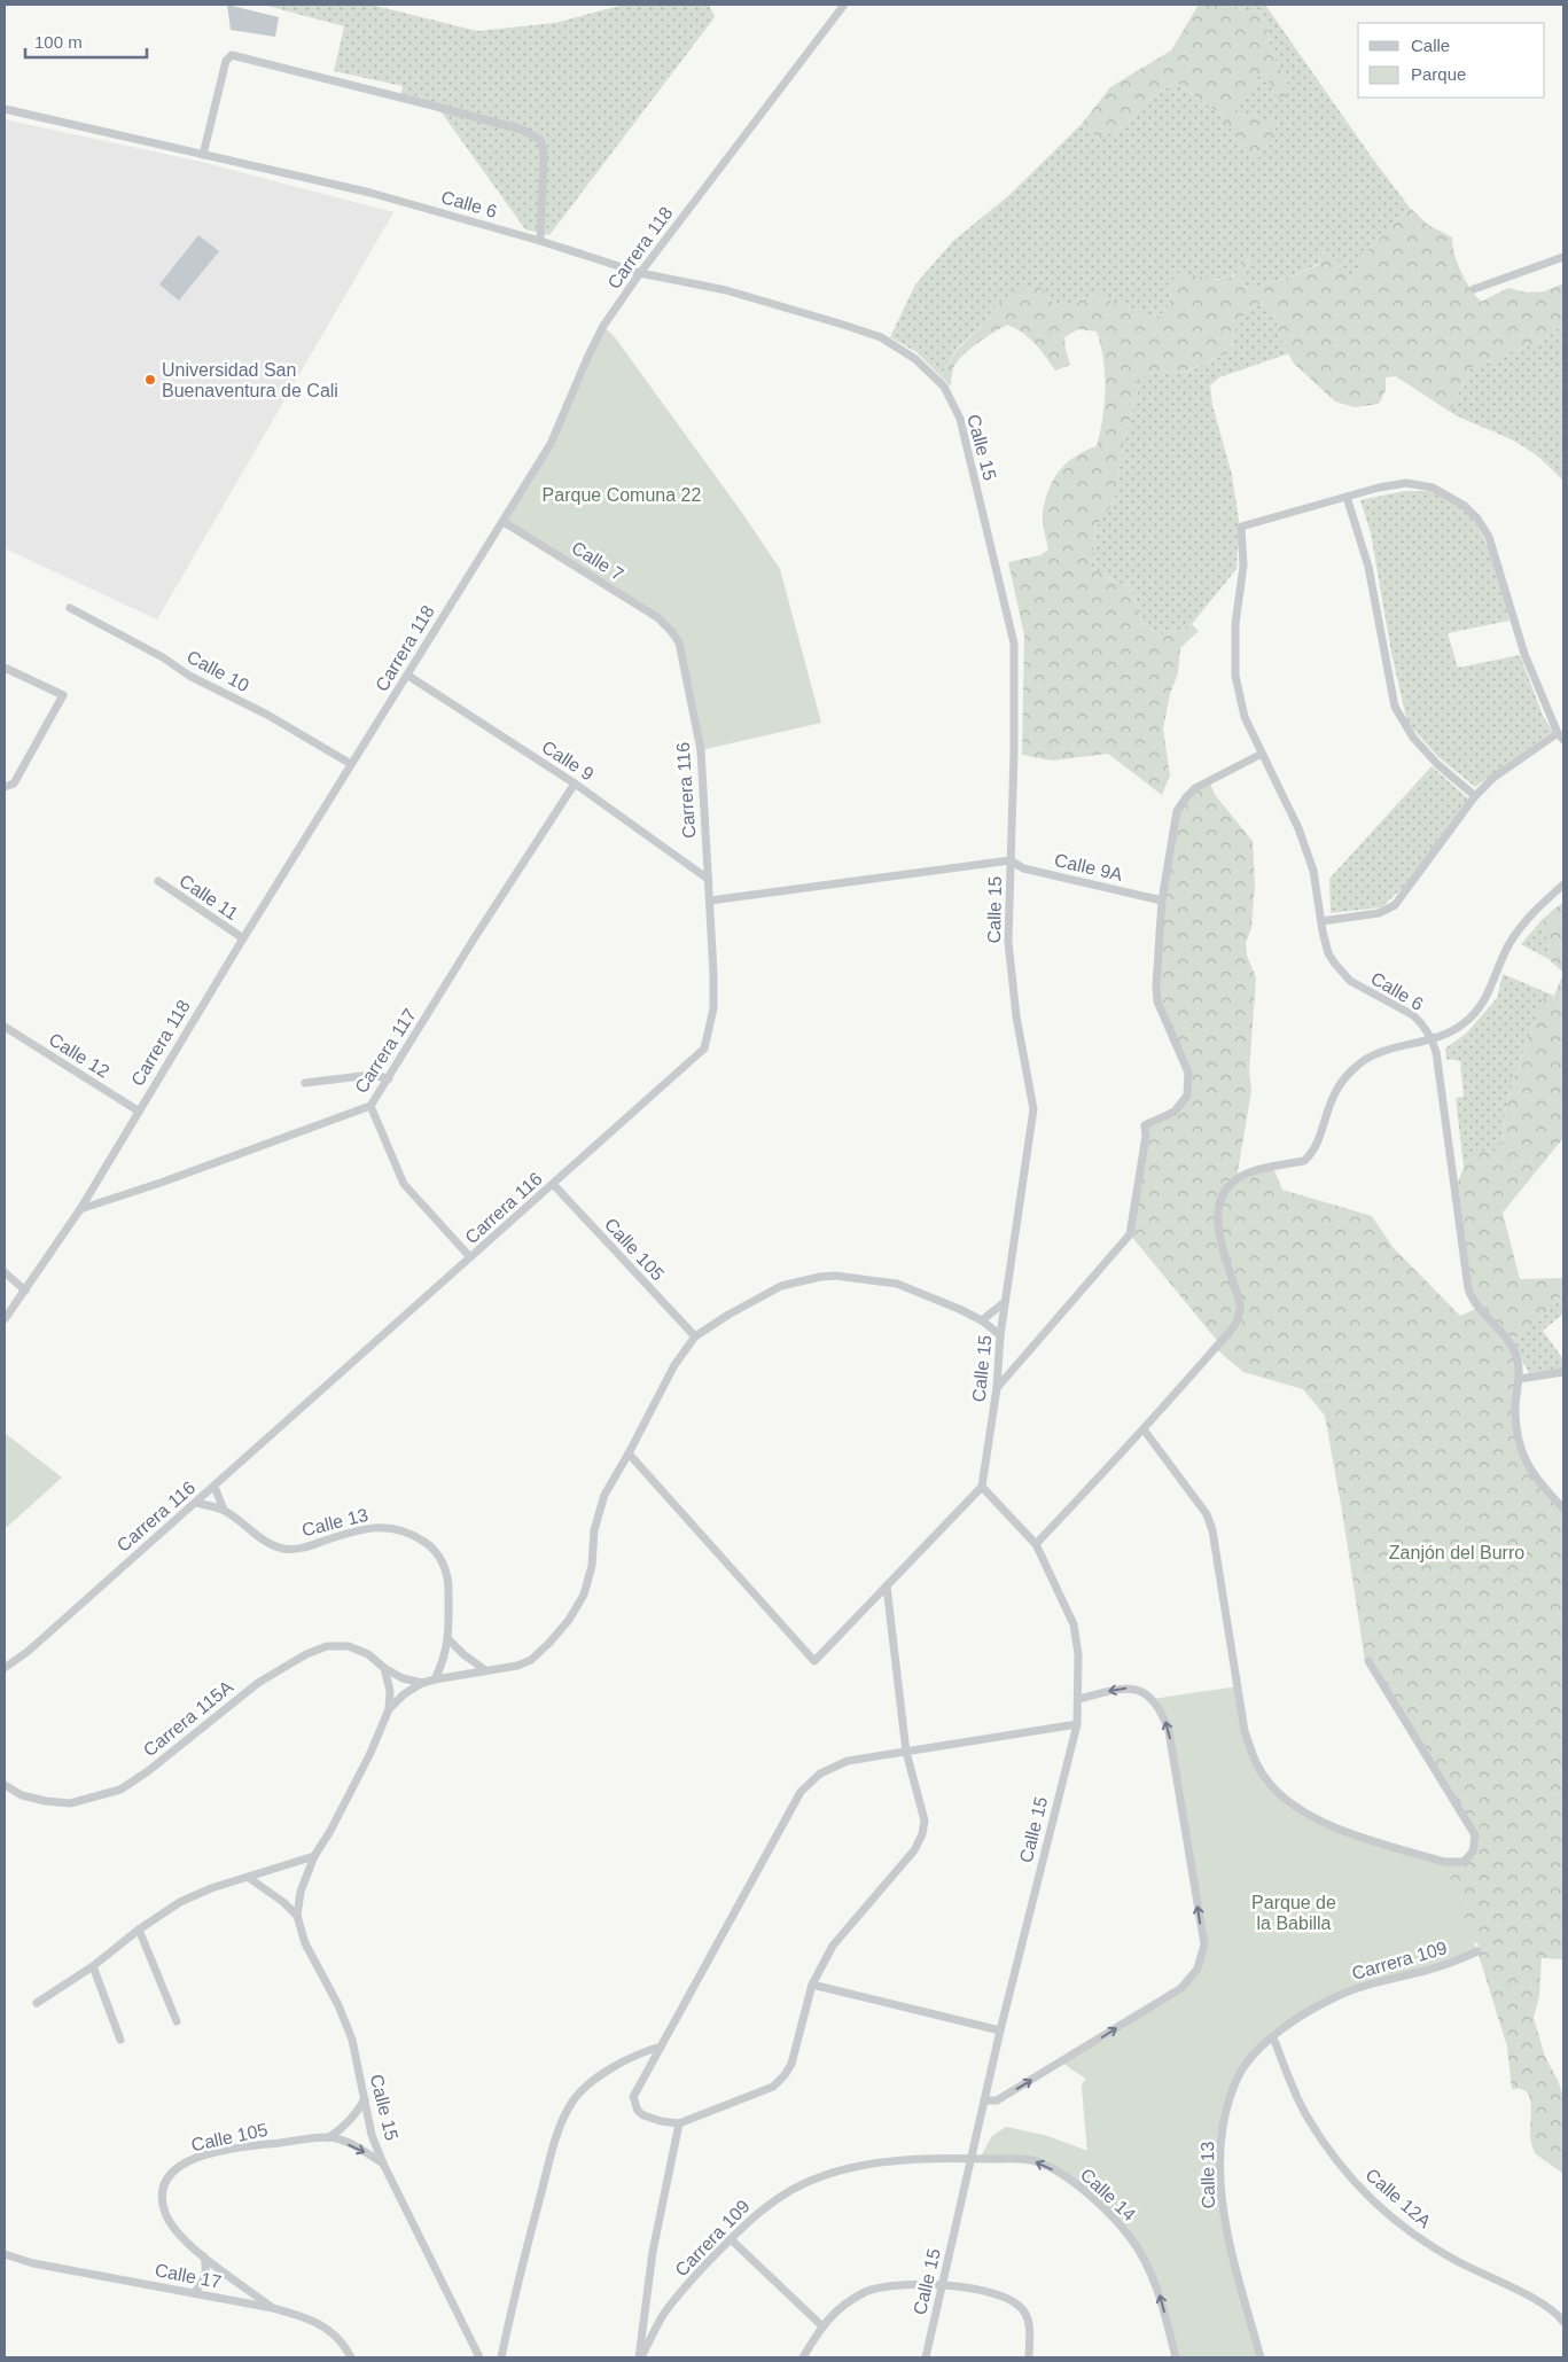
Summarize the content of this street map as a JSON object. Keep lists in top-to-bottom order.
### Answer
{
  "streets": {
    "street": [
      "Calle 6",
      "Carrera 118",
      "Calle 15",
      "Calle 7",
      "Calle 10",
      "Calle 9",
      "Carrera 116",
      "Calle 9A",
      "Calle 11",
      "Carrera 117",
      "Calle 12",
      "Calle 105",
      "Calle 13",
      "Carrera 115A",
      "Carrera 109",
      "Calle 14",
      "Calle 12A",
      "Calle 17"
    ]
  },
  "crossings": [
    ["Calle 6", "Carrera 118"],
    ["Calle 6", "Calle 15"],
    ["Carrera 118", "Calle 7"],
    ["Carrera 118", "Calle 10"],
    ["Carrera 118", "Calle 9"],
    ["Carrera 118", "Calle 11"],
    ["Carrera 118", "Carrera 117"],
    ["Carrera 118", "Calle 12"],
    ["Calle 15", "Calle 9A"],
    ["Calle 15", "Calle 105"],
    ["Calle 15", "Carrera 109"],
    ["Calle 15", "Calle 14"],
    ["Calle 7", "Carrera 116"],
    ["Calle 9", "Carrera 116"],
    ["Calle 9", "Carrera 117"],
    ["Carrera 116", "Calle 105"],
    ["Carrera 116", "Calle 13"],
    ["Calle 105", "Calle 17"],
    ["Calle 13", "Carrera 109"],
    ["Calle 13", "Calle 12A"],
    ["Carrera 109", "Calle 14"],
    ["Carrera 109", "Calle 12A"]
  ],
  "one_way": ["Calle 14"],
  "parks": ["Parque Comuna 22", "Zanjón del Burro", "Parque de la Babilla"],
  "places": ["Universidad San Buenaventura de Cali"],
  "legend": ["Calle", "Parque"],
  "scale_bar": "100 m"
}
